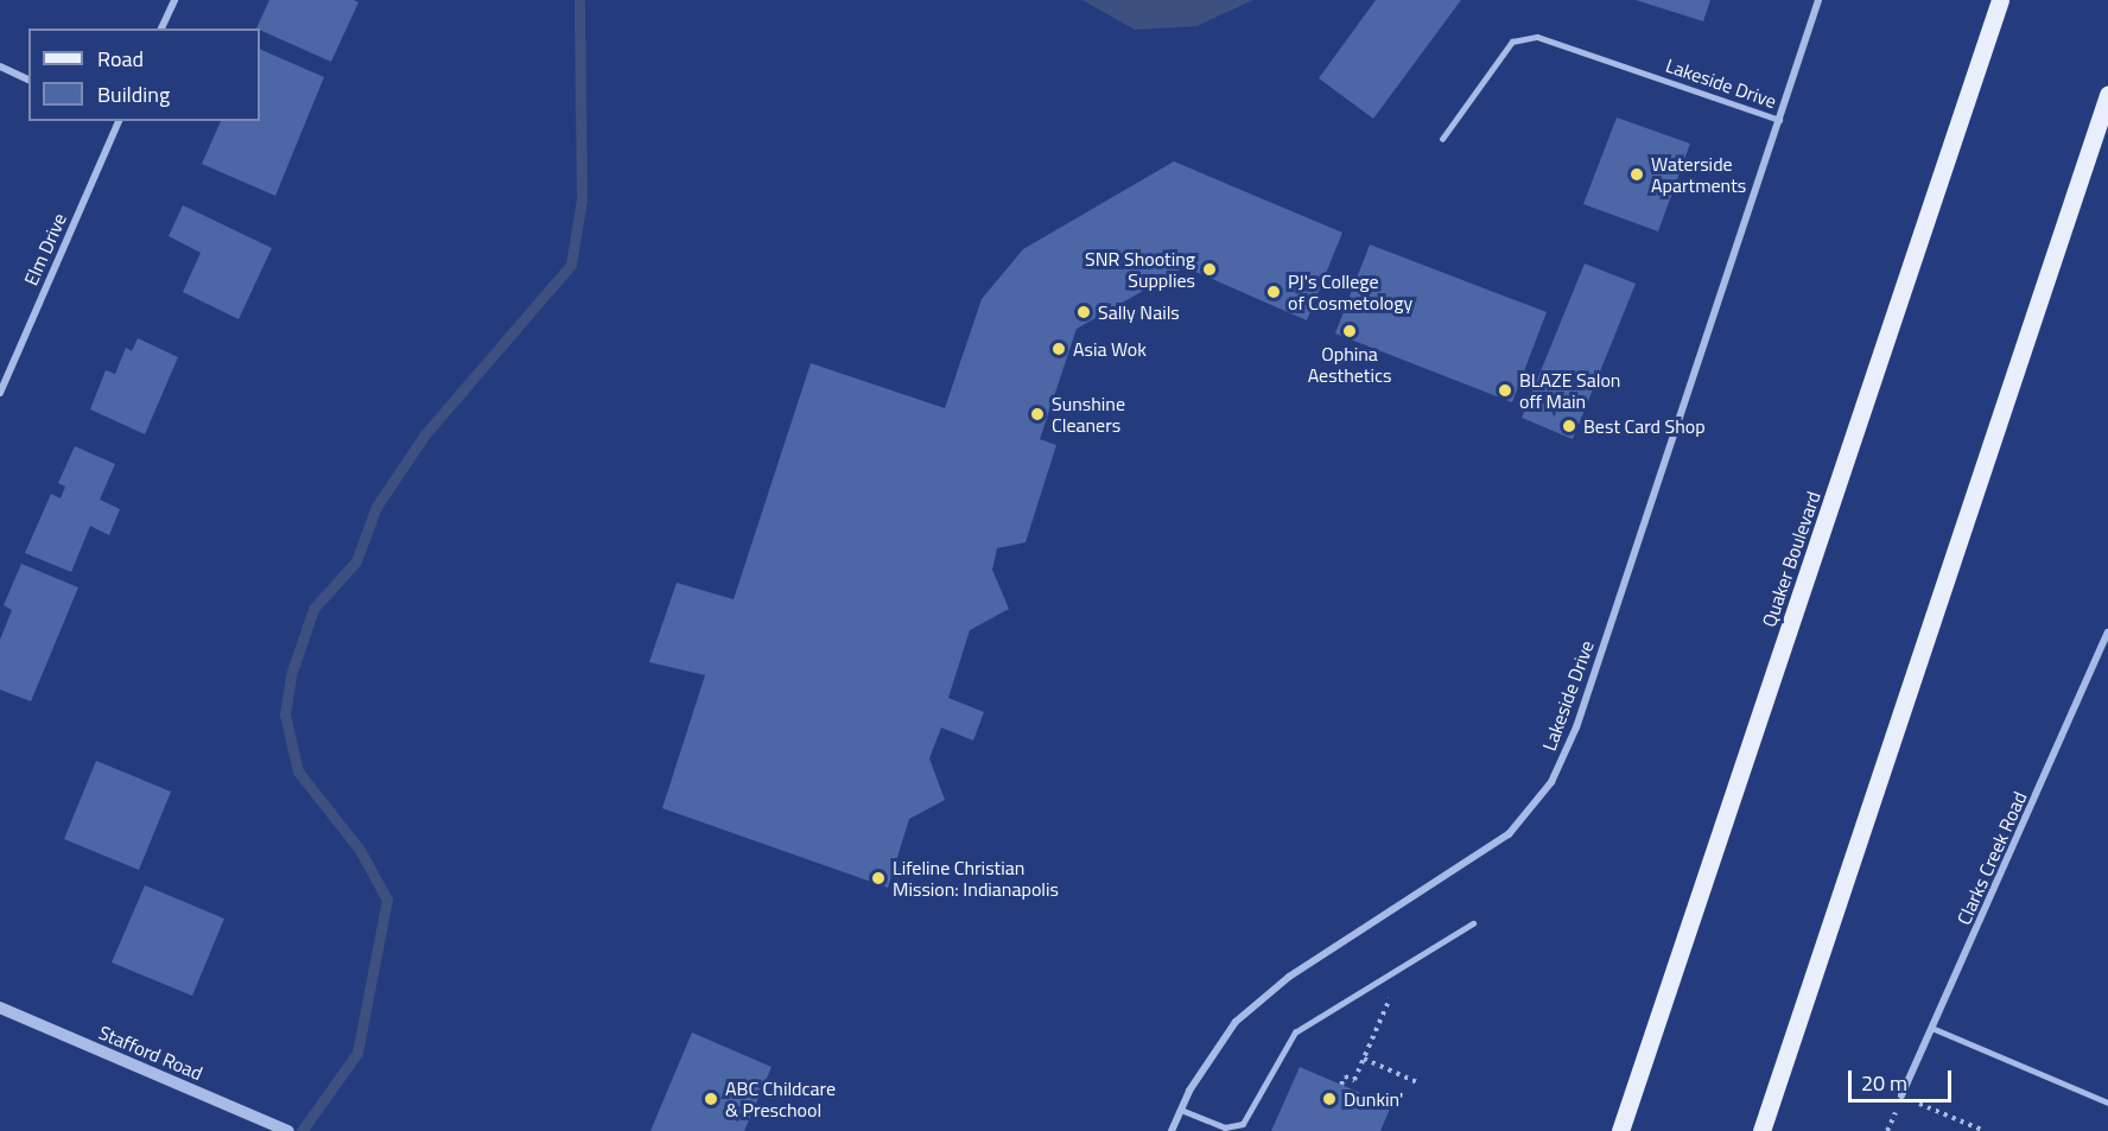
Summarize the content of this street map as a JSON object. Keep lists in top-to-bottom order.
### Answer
{
  "streets": {
    "main road": ["Quaker Boulevard"],
    "street": [
      "Lakeside Drive",
      "Elm Drive",
      "Clarks Creek Road",
      "Stafford Road"
    ]
  },
  "places": [
    "Waterside Apartments",
    "SNR Shooting Supplies",
    "PJ's College of Cosmetology",
    "Sally Nails",
    "Ophina Aesthetics",
    "Asia Wok",
    "BLAZE Salon off Main",
    "Sunshine Cleaners",
    "Best Card Shop",
    "Lifeline Christian Mission: Indianapolis",
    "ABC Childcare & Preschool",
    "Dunkin'"
  ],
  "legend": ["Road", "Building"],
  "scale_bar": "20 m"
}
